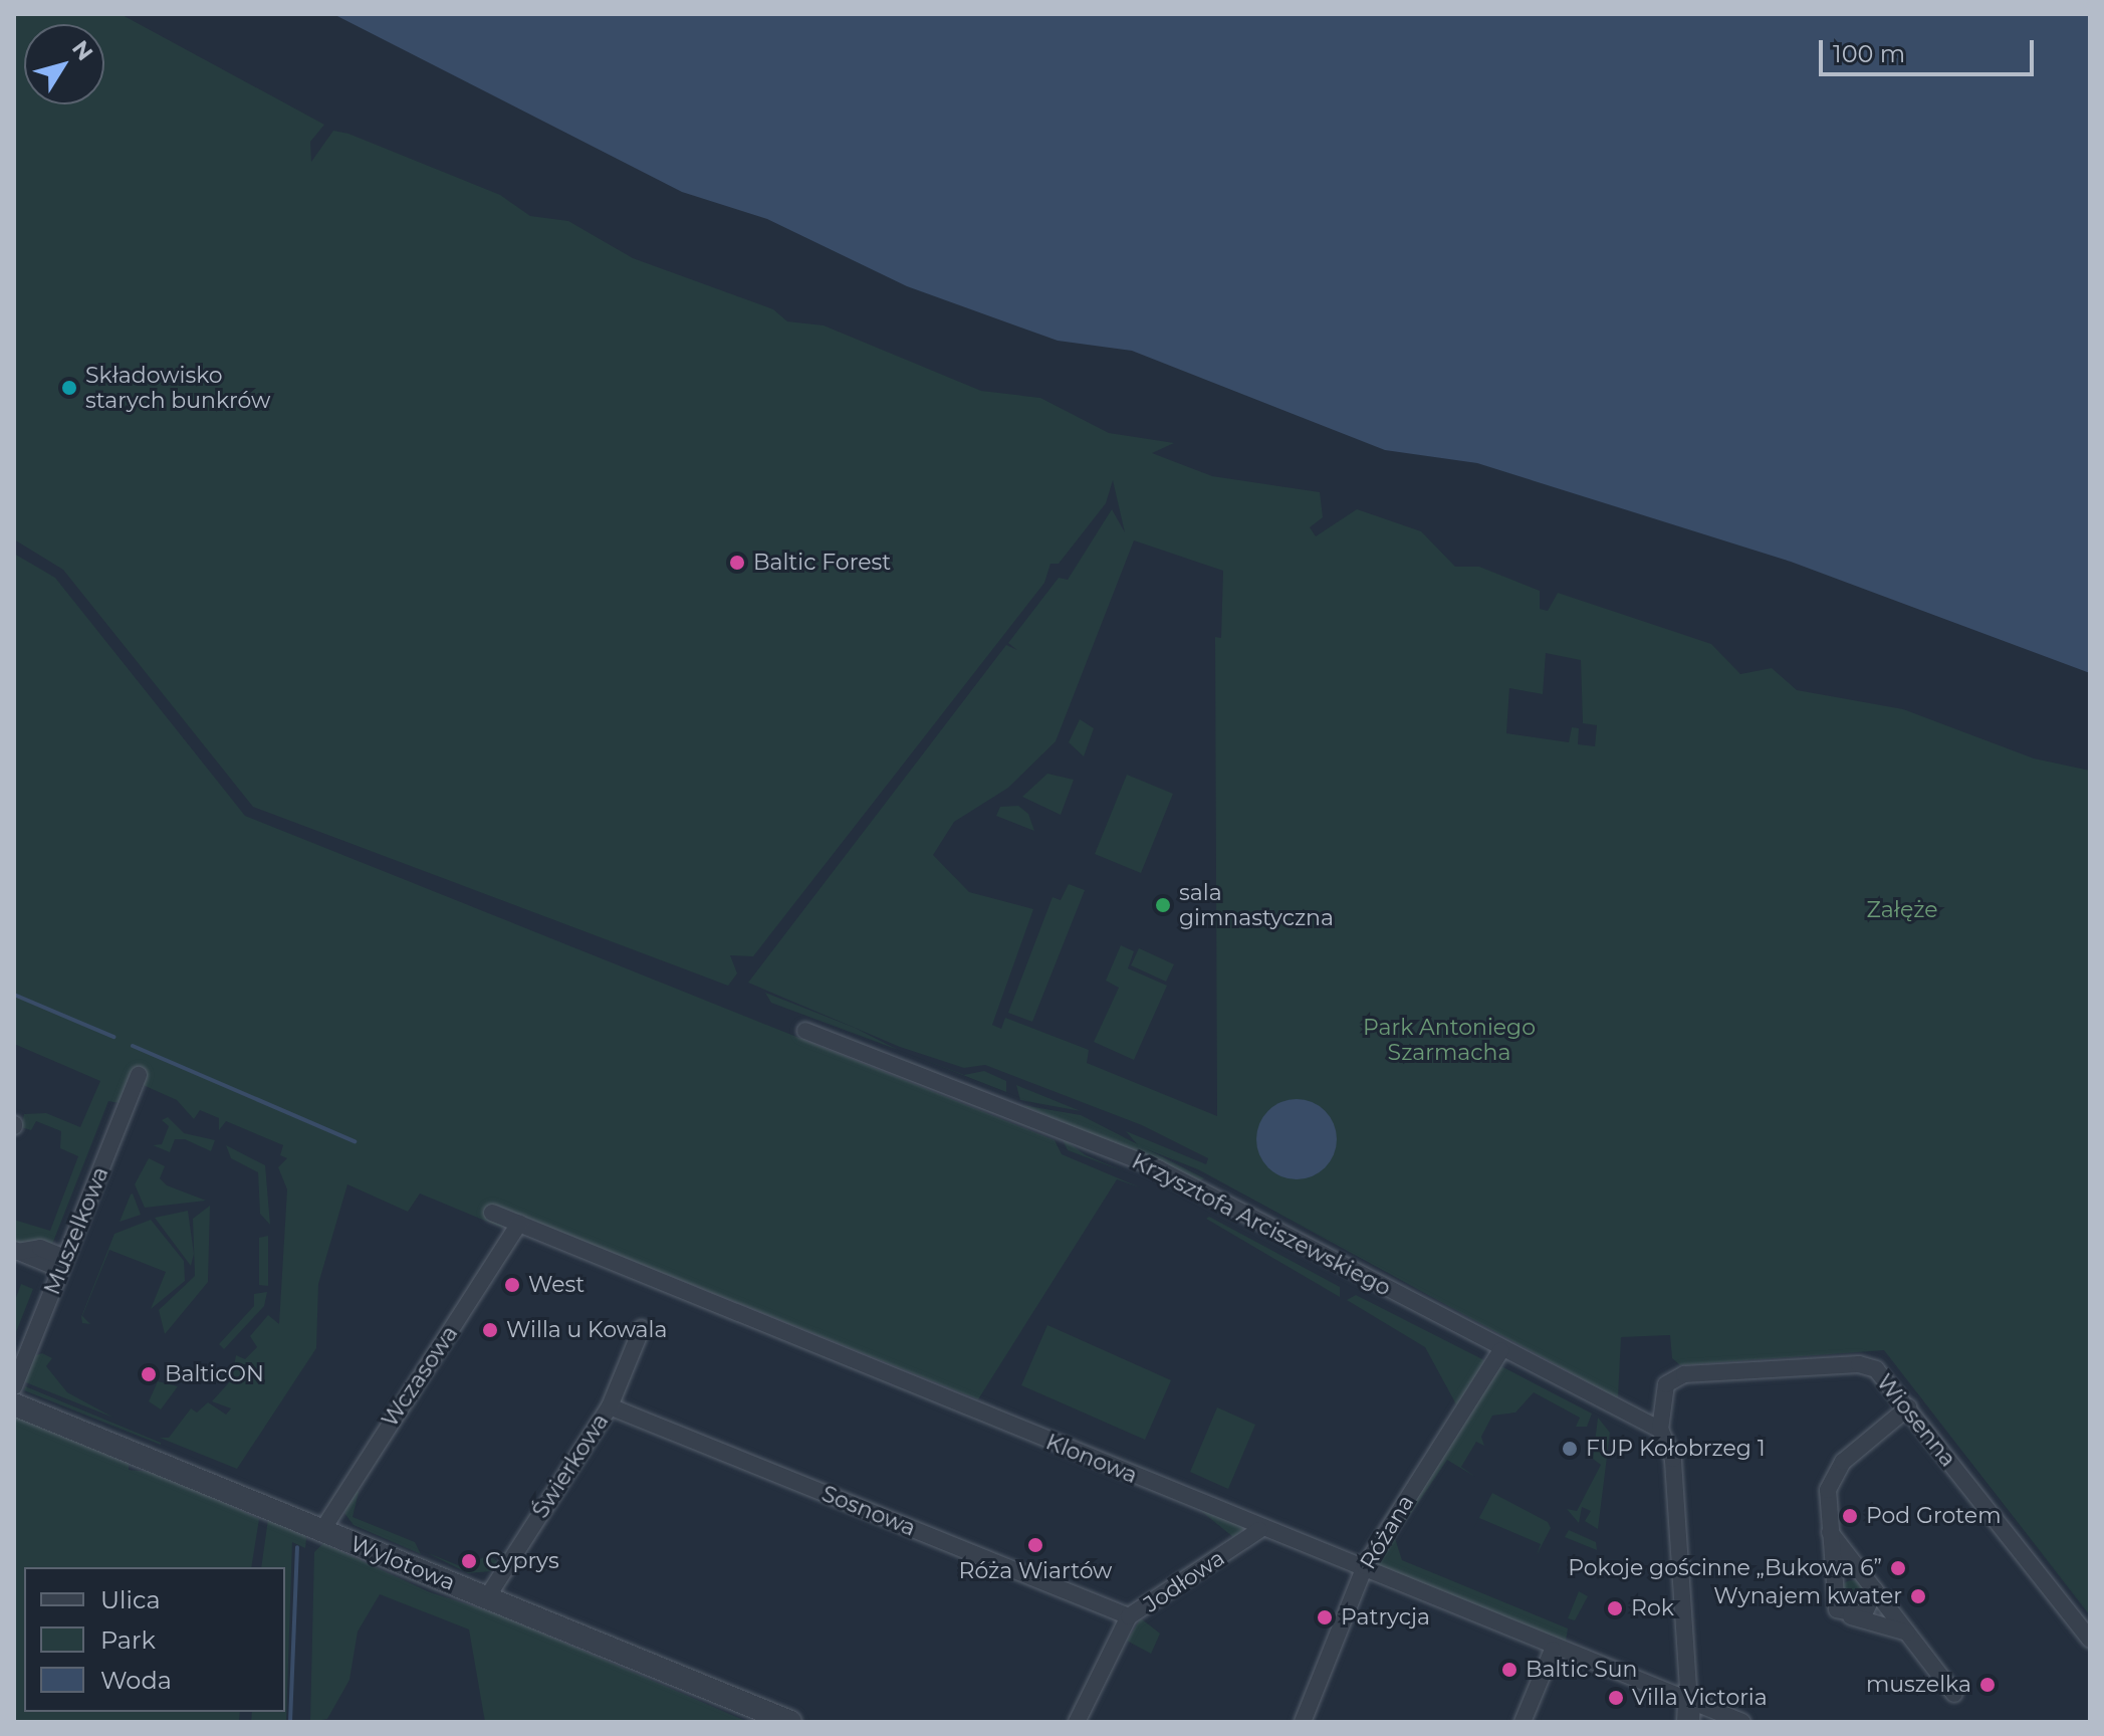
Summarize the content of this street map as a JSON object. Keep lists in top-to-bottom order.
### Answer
{
  "streets": {
    "street": [
      "Krzysztofa Arciszewskiego",
      "Muszelkowa",
      "Wczasowa",
      "Wiosenna",
      "Klonowa",
      "Świerkowa",
      "Sosnowa",
      "Różana",
      "Wylotowa",
      "Jodłowa"
    ]
  },
  "crossings": [
    ["Krzysztofa Arciszewskiego", "Wiosenna"],
    ["Krzysztofa Arciszewskiego", "Różana"],
    ["Wczasowa", "Klonowa"],
    ["Wczasowa", "Wylotowa"],
    ["Klonowa", "Różana"],
    ["Klonowa", "Jodłowa"],
    ["Świerkowa", "Sosnowa"],
    ["Świerkowa", "Wylotowa"],
    ["Sosnowa", "Jodłowa"]
  ],
  "parks": ["Załęże", "Park Antoniego Szarmacha"],
  "places": [
    "Składowisko starych bunkrów",
    "Baltic Forest",
    "sala gimnastyczna",
    "West",
    "Willa u Kowala",
    "BalticON",
    "FUP Kołobrzeg 1",
    "Pod Grotem",
    "Róża Wiartów",
    "Cyprys",
    "Pokoje gościnne „Bukowa 6”",
    "Wynajem kwater",
    "Rok",
    "Patrycja",
    "Baltic Sun",
    "muszelka",
    "Villa Victoria"
  ],
  "legend": ["Ulica", "Park", "Woda"],
  "scale_bar": "100 m",
  "north": "top right"
}
